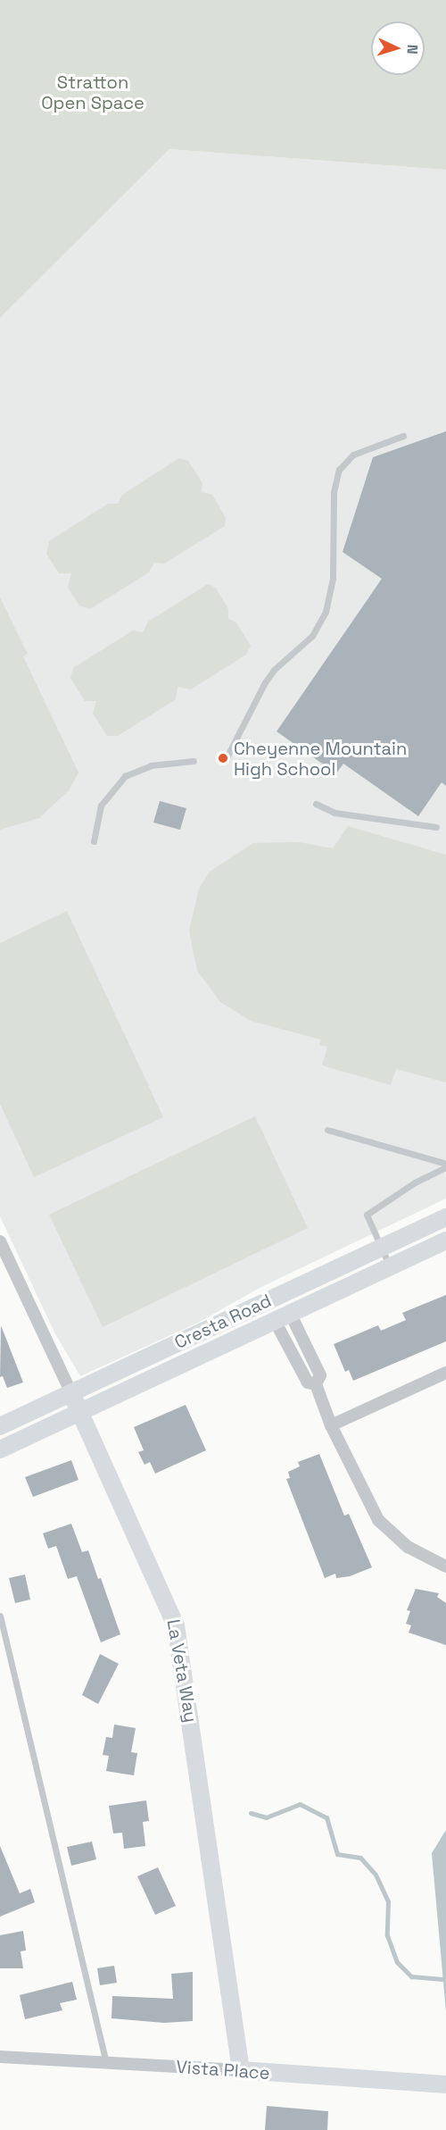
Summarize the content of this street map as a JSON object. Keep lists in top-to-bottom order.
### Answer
{
  "streets": {
    "main road": ["Cresta Road", "La Veta Way", "Vista Place"]
  },
  "crossings": [
    ["Cresta Road", "La Veta Way"],
    ["La Veta Way", "Vista Place"]
  ],
  "parks": ["Stratton Open Space"],
  "places": ["Cheyenne Mountain High School"],
  "north": "right"
}
